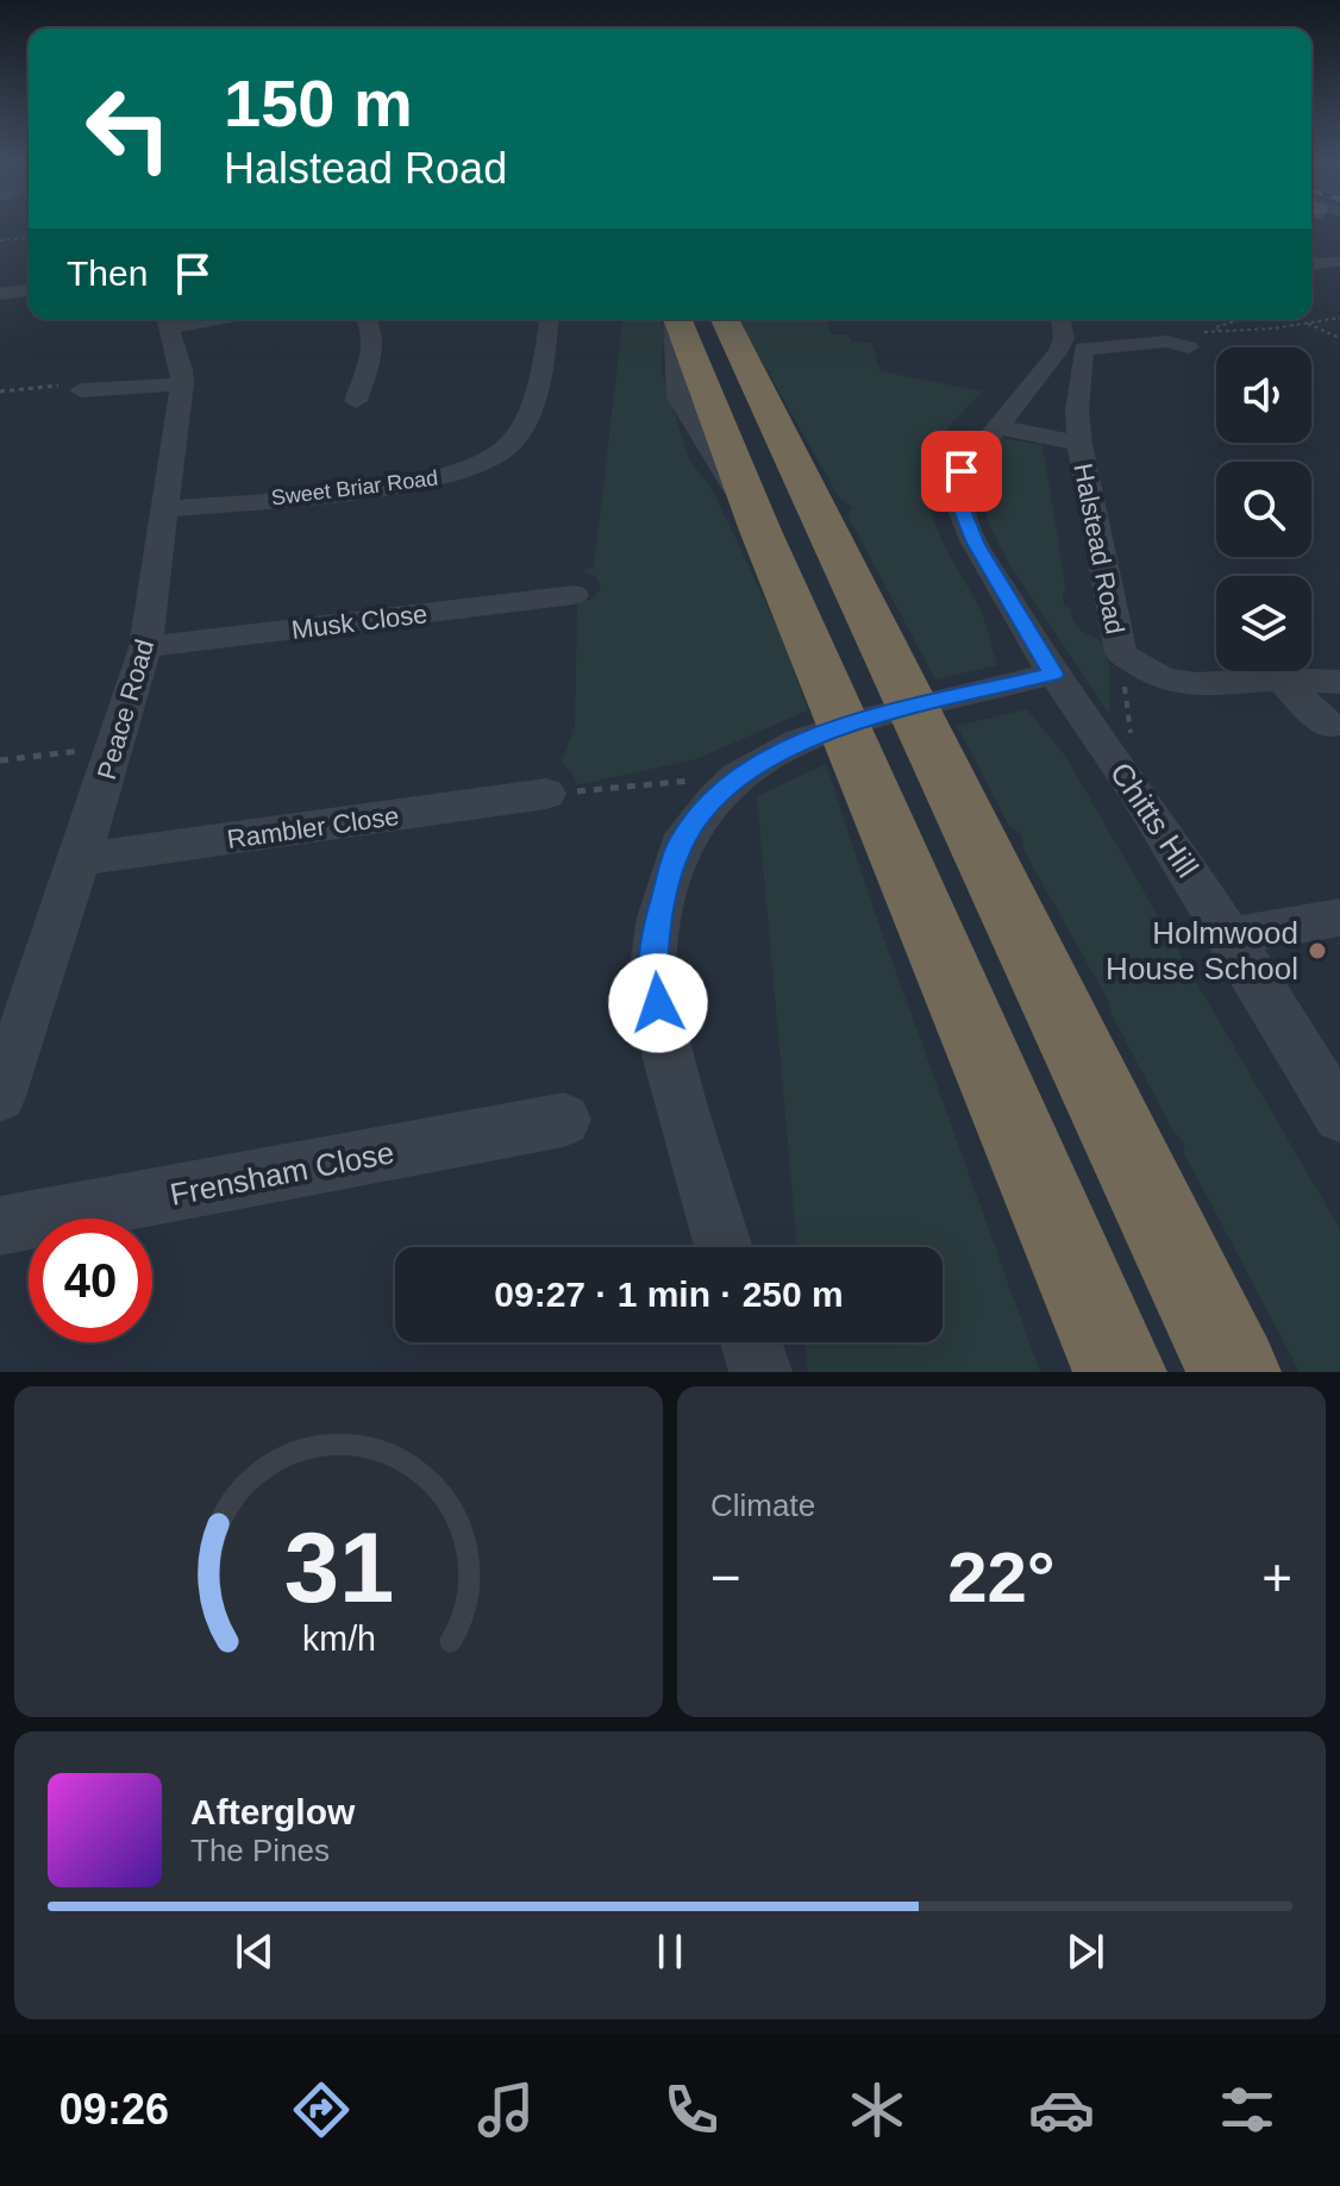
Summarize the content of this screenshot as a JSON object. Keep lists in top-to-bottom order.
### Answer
{
  "streets": {
    "street": [
      "Sweet Briar Road",
      "Halstead Road",
      "Musk Close",
      "Peace Road",
      "Chitts Hill",
      "Rambler Close",
      "Frensham Close"
    ]
  },
  "crossings": [
    ["Sweet Briar Road", "Peace Road"],
    ["Musk Close", "Peace Road"],
    ["Peace Road", "Rambler Close"]
  ],
  "places": ["Holmwood House School"],
  "page": {
    "turn": ["150 m", "Halstead Road"],
    "then": "Then",
    "limit": "40",
    "trip": "09:27 · 1 min · 250 m",
    "tile": "Climate",
    "heat": ["−", "22°", "+"],
    "song": ["Afterglow", "The Pines"],
    "tabs": "09:26",
    "gauge": ["31", "km/h"]
  }
}
